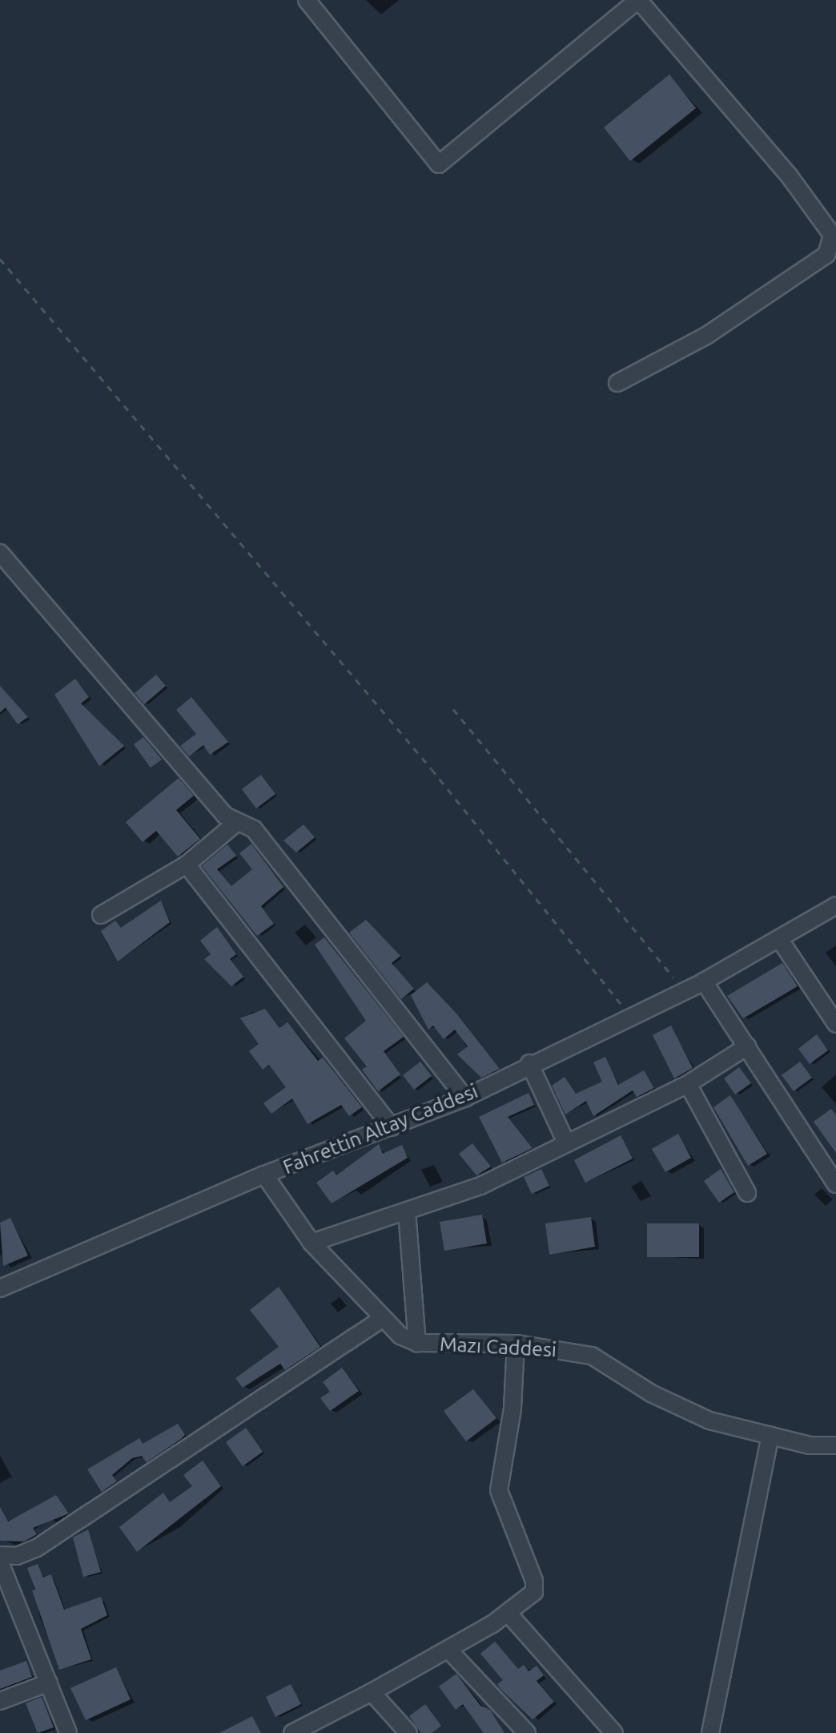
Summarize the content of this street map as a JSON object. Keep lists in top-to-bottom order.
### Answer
{
  "streets": {
    "street": ["Fahrettin Altay Caddesi", "Mazı Caddesi"]
  },
  "crossings": [
    ["Fahrettin Altay Caddesi", "Mazı Caddesi"]
  ]
}
